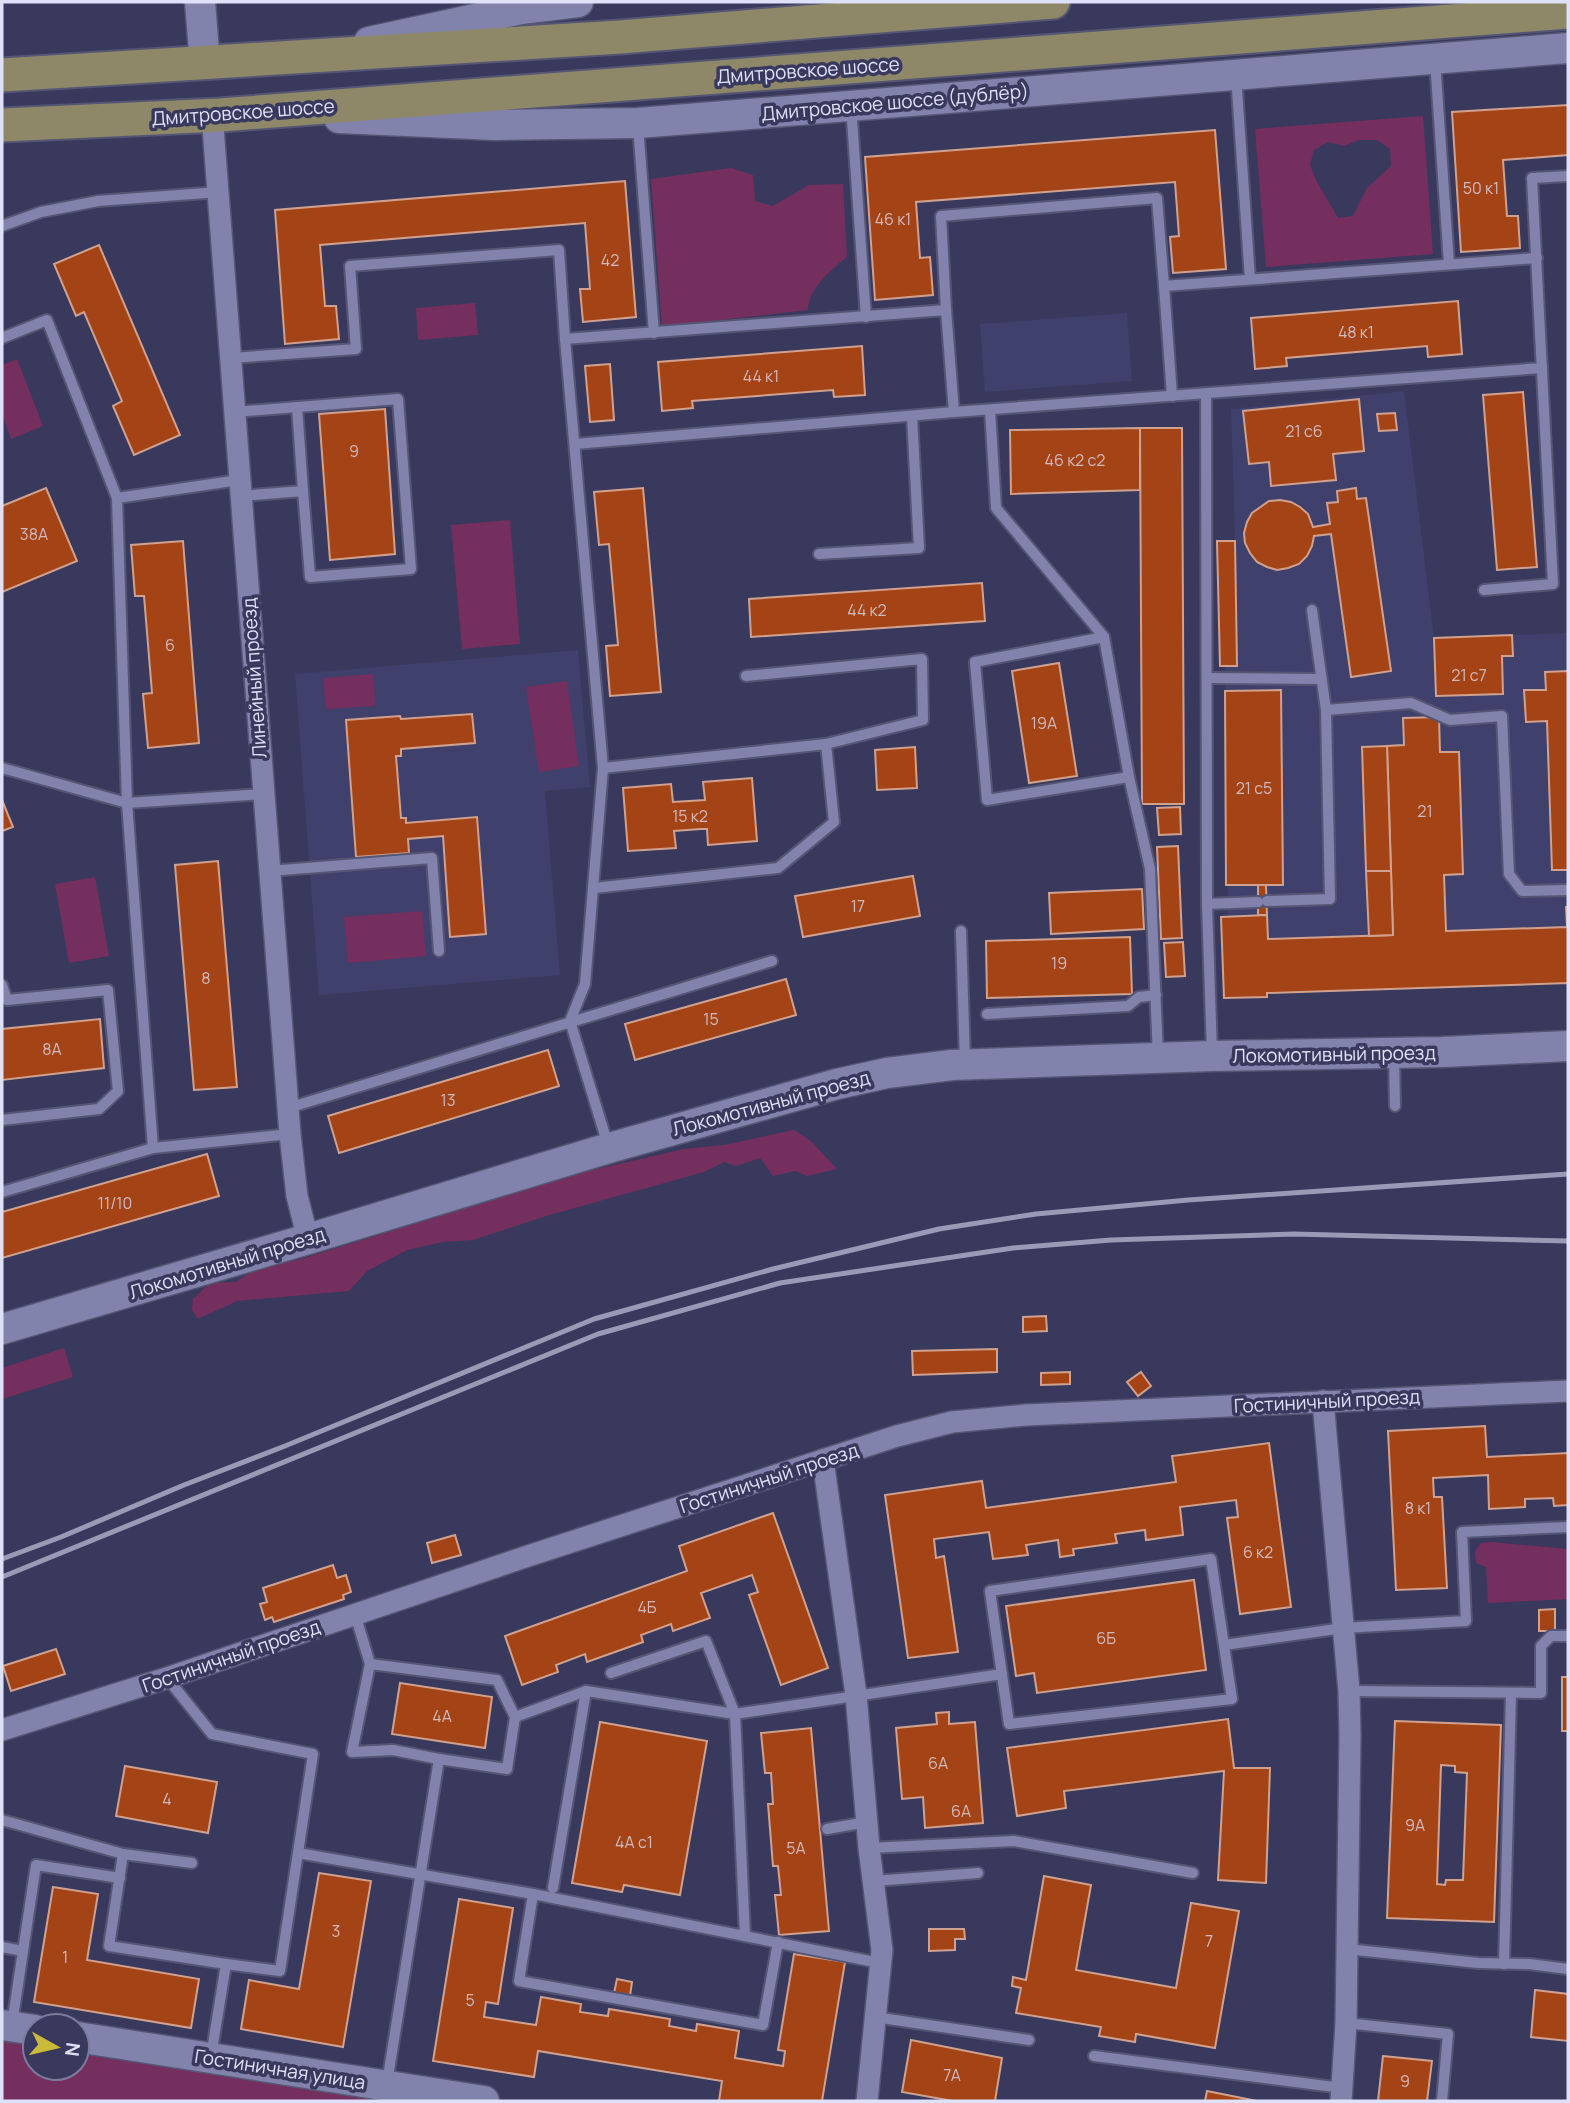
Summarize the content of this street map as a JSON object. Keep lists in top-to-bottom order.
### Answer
{
  "streets": {
    "main road": ["Дмитровское шоссе"],
    "street": [
      "Дмитровское шоссе (дублёр)",
      "Линейный проезд",
      "Локомотивный проезд",
      "Гостиничный проезд",
      "Гостиничная улица"
    ]
  },
  "crossings": [
    ["Дмитровское шоссе", "Дмитровское шоссе (дублёр)"],
    ["Дмитровское шоссе", "Линейный проезд"],
    ["Дмитровское шоссе (дублёр)", "Линейный проезд"],
    ["Линейный проезд", "Локомотивный проезд"]
  ],
  "house_numbers": [
    "50 к1",
    "46 к1",
    "42",
    "48 к1",
    "44 к1",
    "21 с6",
    "9",
    "46 к2 с2",
    "38А",
    "44 к2",
    "6",
    "21 с7",
    "19А",
    "21 с5",
    "21",
    "15 к2",
    "17",
    "19",
    "8",
    "15",
    "8А",
    "13",
    "11/10",
    "8 к1",
    "6 к2",
    "4Б",
    "6Б",
    "4А",
    "6А",
    "4",
    "6А",
    "9А",
    "4А с1",
    "5А",
    "3",
    "7",
    "1",
    "5",
    "7А",
    "9"
  ],
  "north": "right"
}
